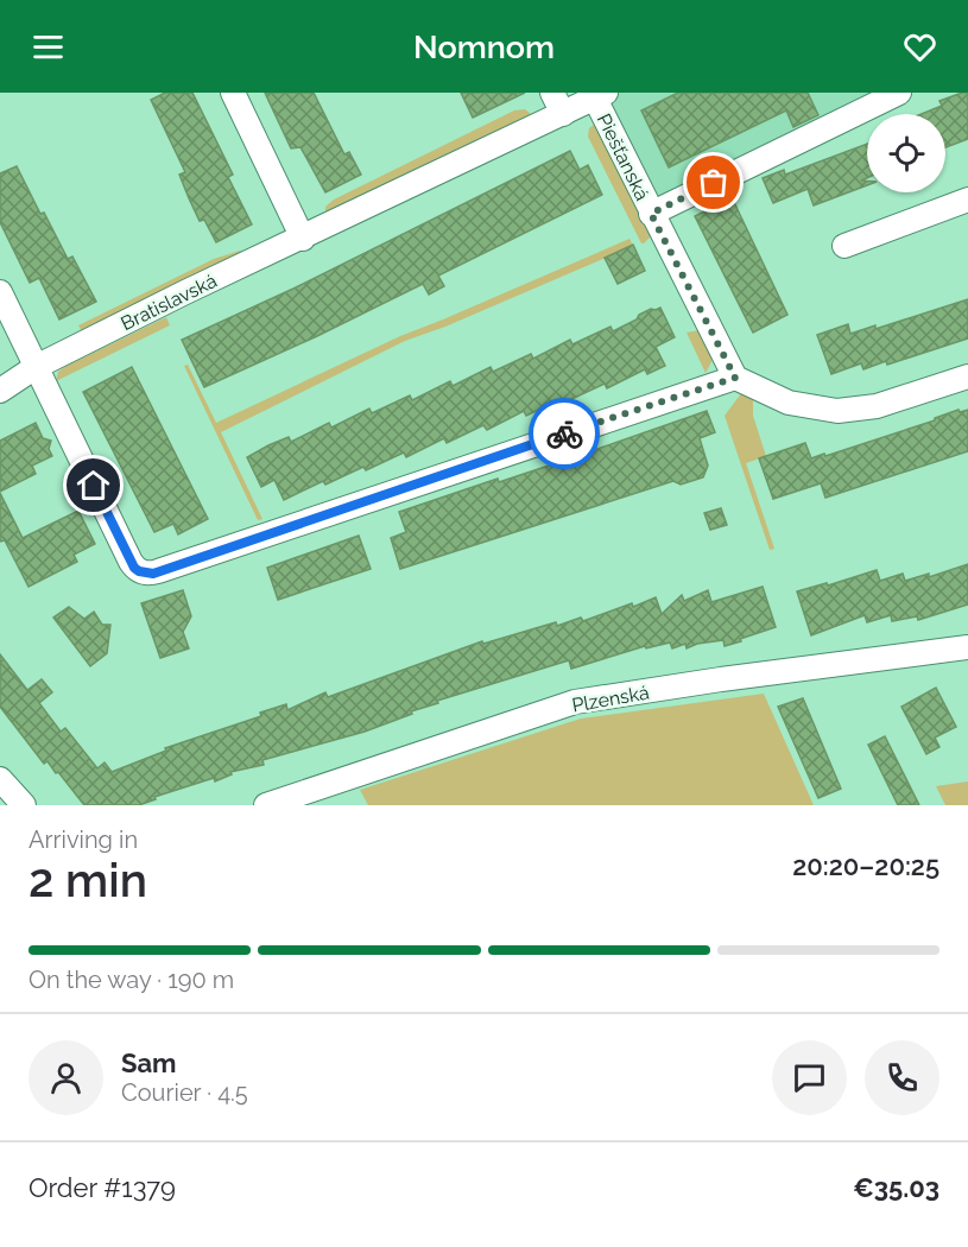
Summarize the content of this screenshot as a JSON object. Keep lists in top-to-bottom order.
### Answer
{
  "streets": {
    "street": ["Piešťanská", "Bratislavská", "Plzenská"]
  },
  "crossings": [
    ["Piešťanská", "Bratislavská"]
  ],
  "page": {
    "header": "Nomnom",
    "heading": ["2 min", "Arriving in", "20:20–20:25"],
    "panel": [
      "Sam",
      "Courier · 4.5",
      "Order #1379",
      "€35.03"
    ],
    "bar": "On the way · 190 m"
  }
}
